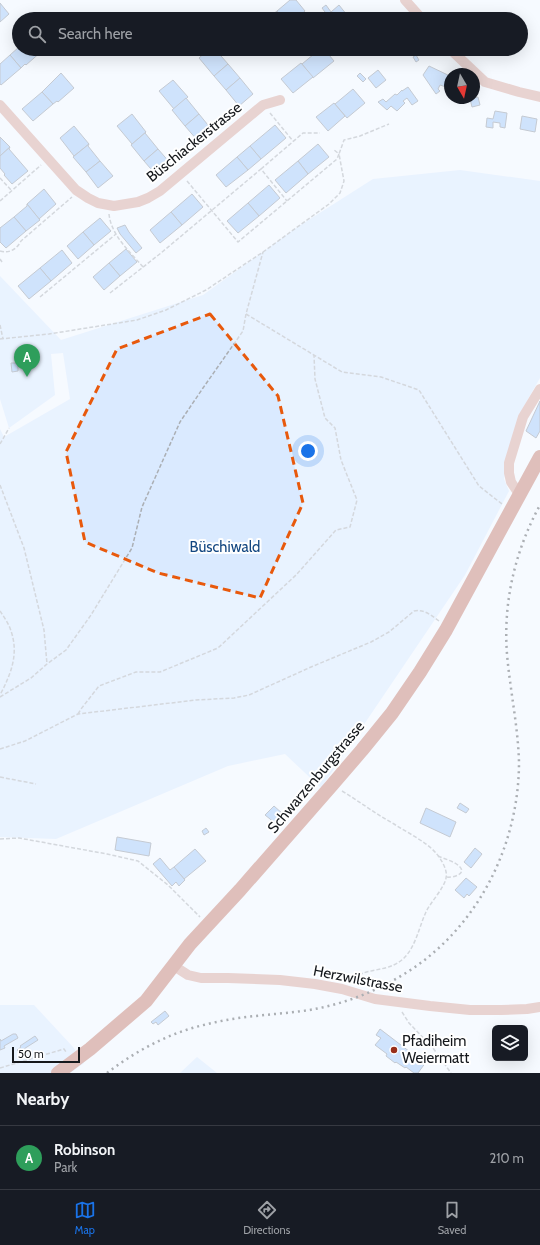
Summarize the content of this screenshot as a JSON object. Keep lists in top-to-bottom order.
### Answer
{
  "streets": {
    "main road": ["Schwarzenburgstrasse"],
    "street": ["Büschiackerstrasse", "Herzwilstrasse"]
  },
  "crossings": [
    ["Schwarzenburgstrasse", "Herzwilstrasse"]
  ],
  "parks": ["Büschiwald"],
  "places": ["Pfadiheim Weiermatt"],
  "scale_bar": "50 m",
  "north": "bottom",
  "page": {
    "search": "Search here",
    "pins": "A",
    "scale": "50 m",
    "heading": "Nearby",
    "list": [
      {
        "mark": "A",
        "name": "Robinson",
        "note": "Park",
        "value": "210 m"
      }
    ],
    "nav": ["Map", "Directions", "Saved"]
  }
}
